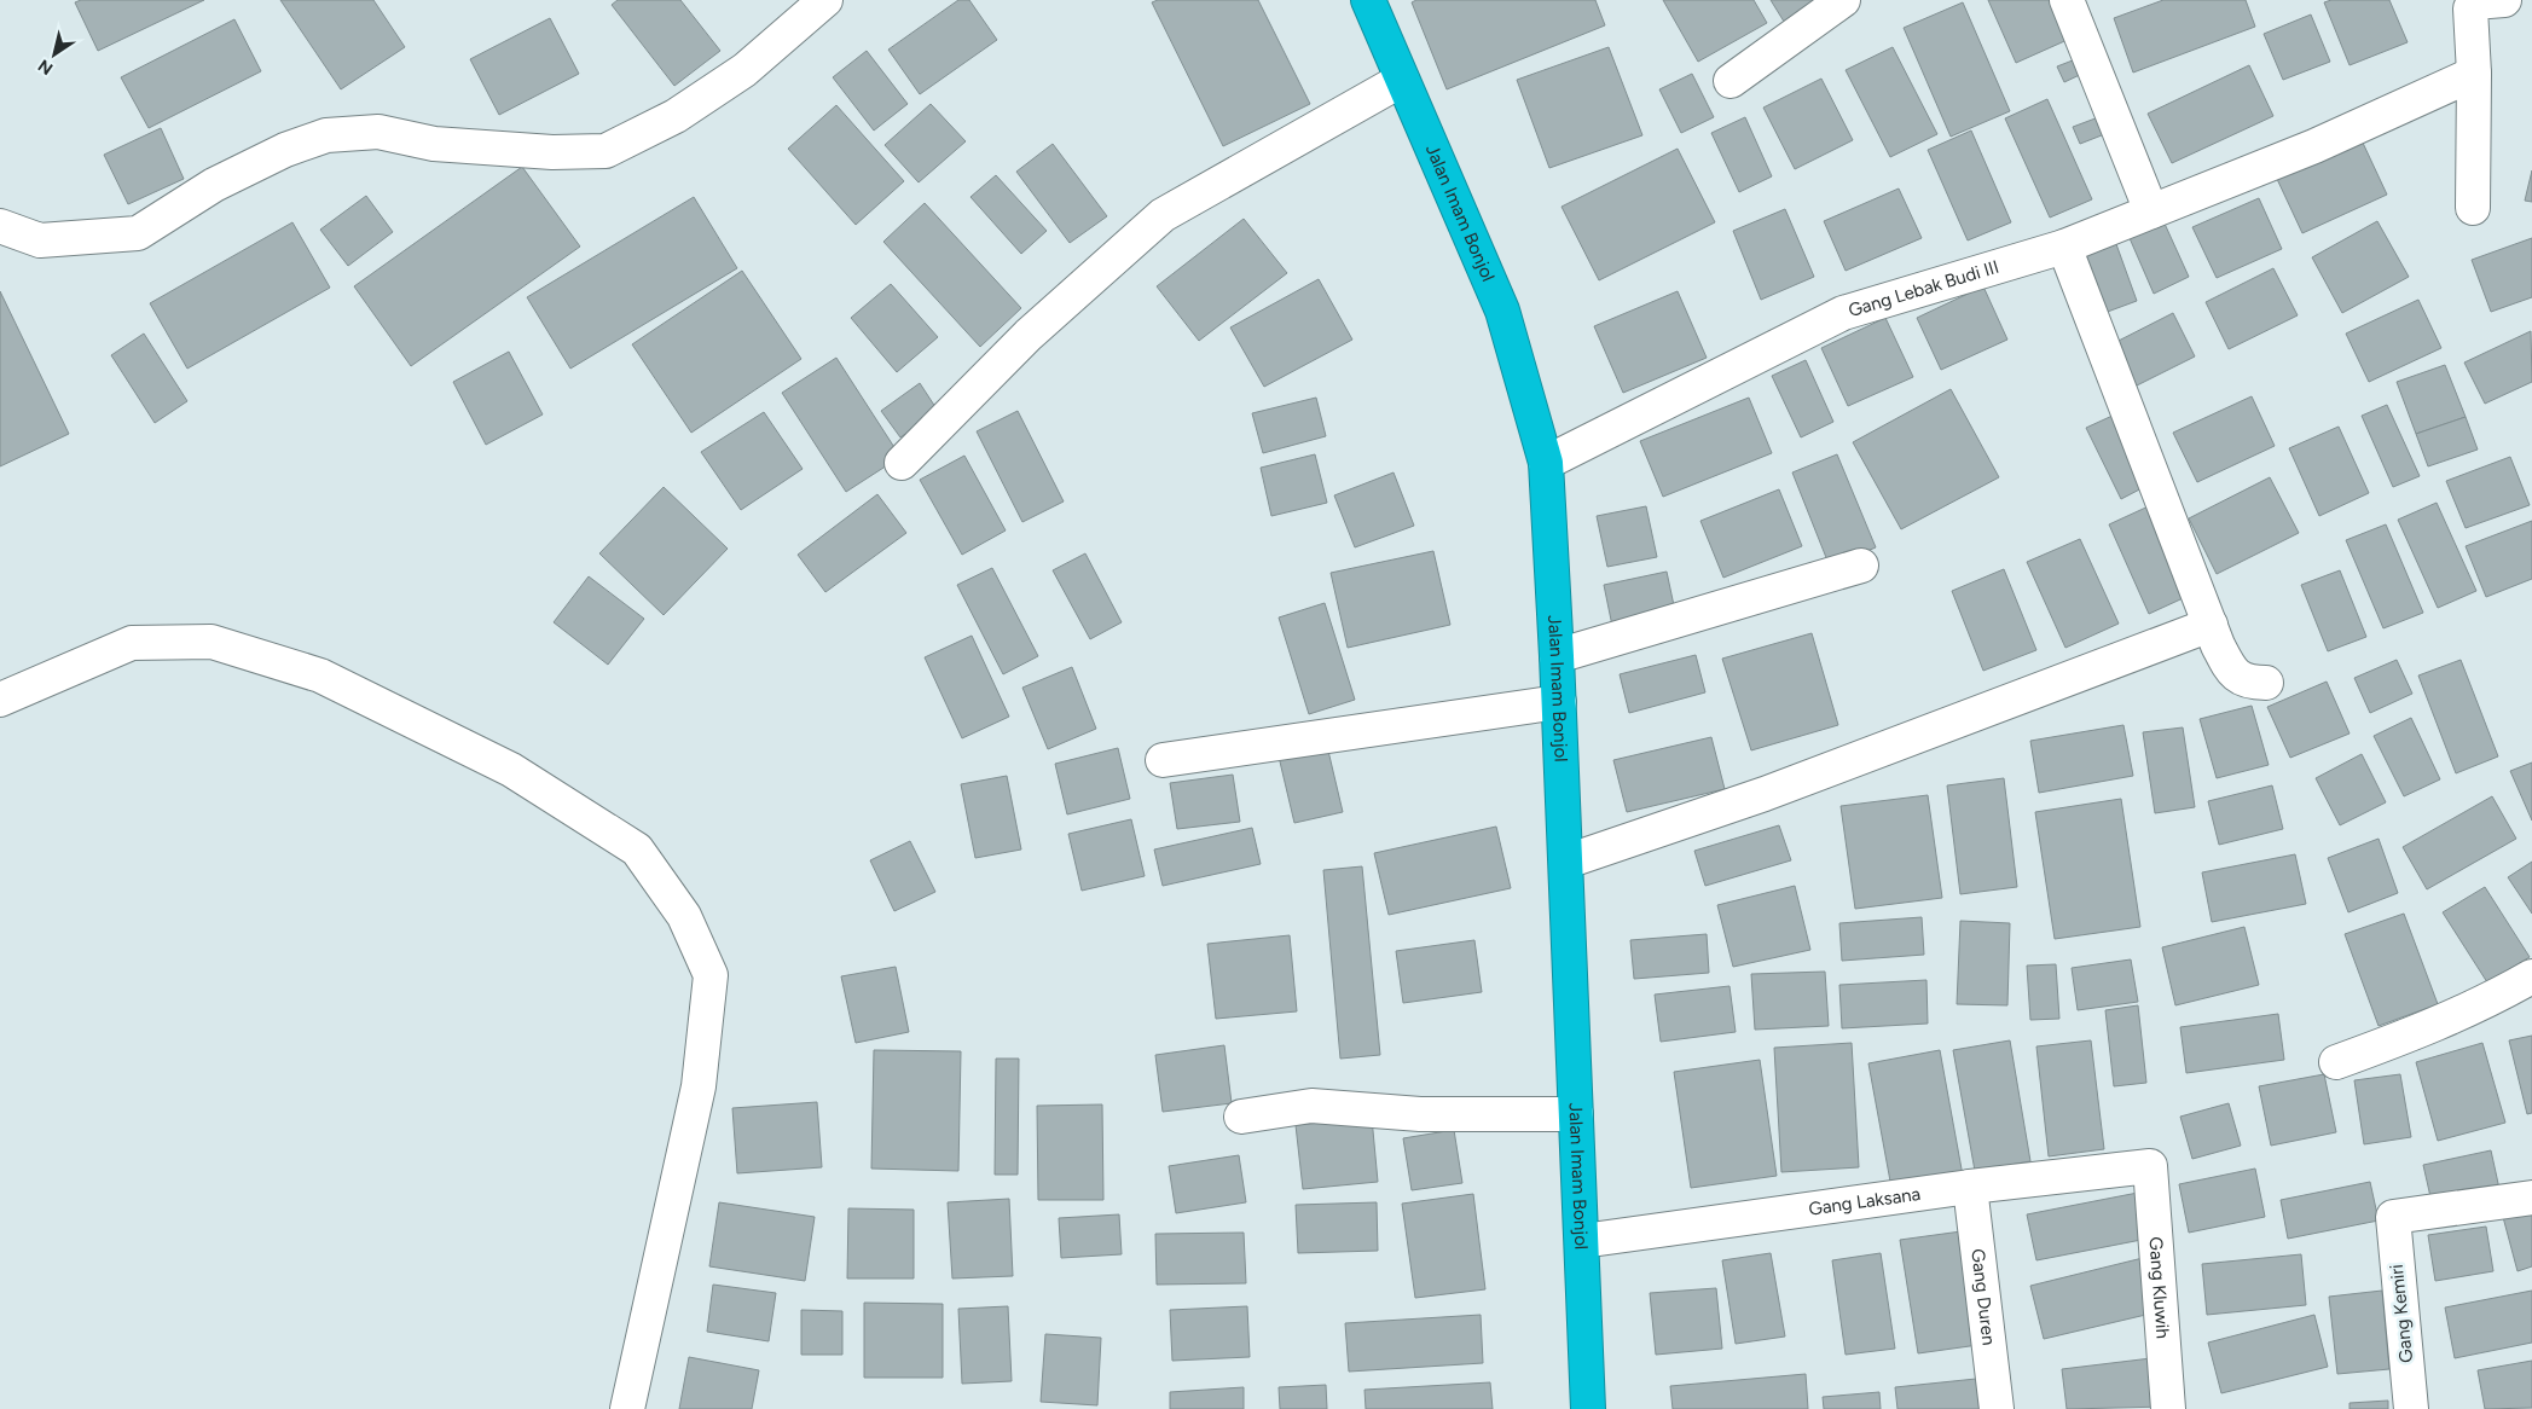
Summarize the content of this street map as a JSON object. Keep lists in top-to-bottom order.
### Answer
{
  "streets": {
    "highway": ["Jalan Imam Bonjol"],
    "street": [
      "Gang Lebak Budi III",
      "Gang Laksana",
      "Gang Kluwih",
      "Gang Duren",
      "Gang Kemiri"
    ]
  },
  "crossings": [
    ["Jalan Imam Bonjol", "Gang Lebak Budi III"],
    ["Jalan Imam Bonjol", "Gang Laksana"],
    ["Gang Laksana", "Gang Kluwih"],
    ["Gang Laksana", "Gang Duren"]
  ],
  "north": "bottom left"
}
